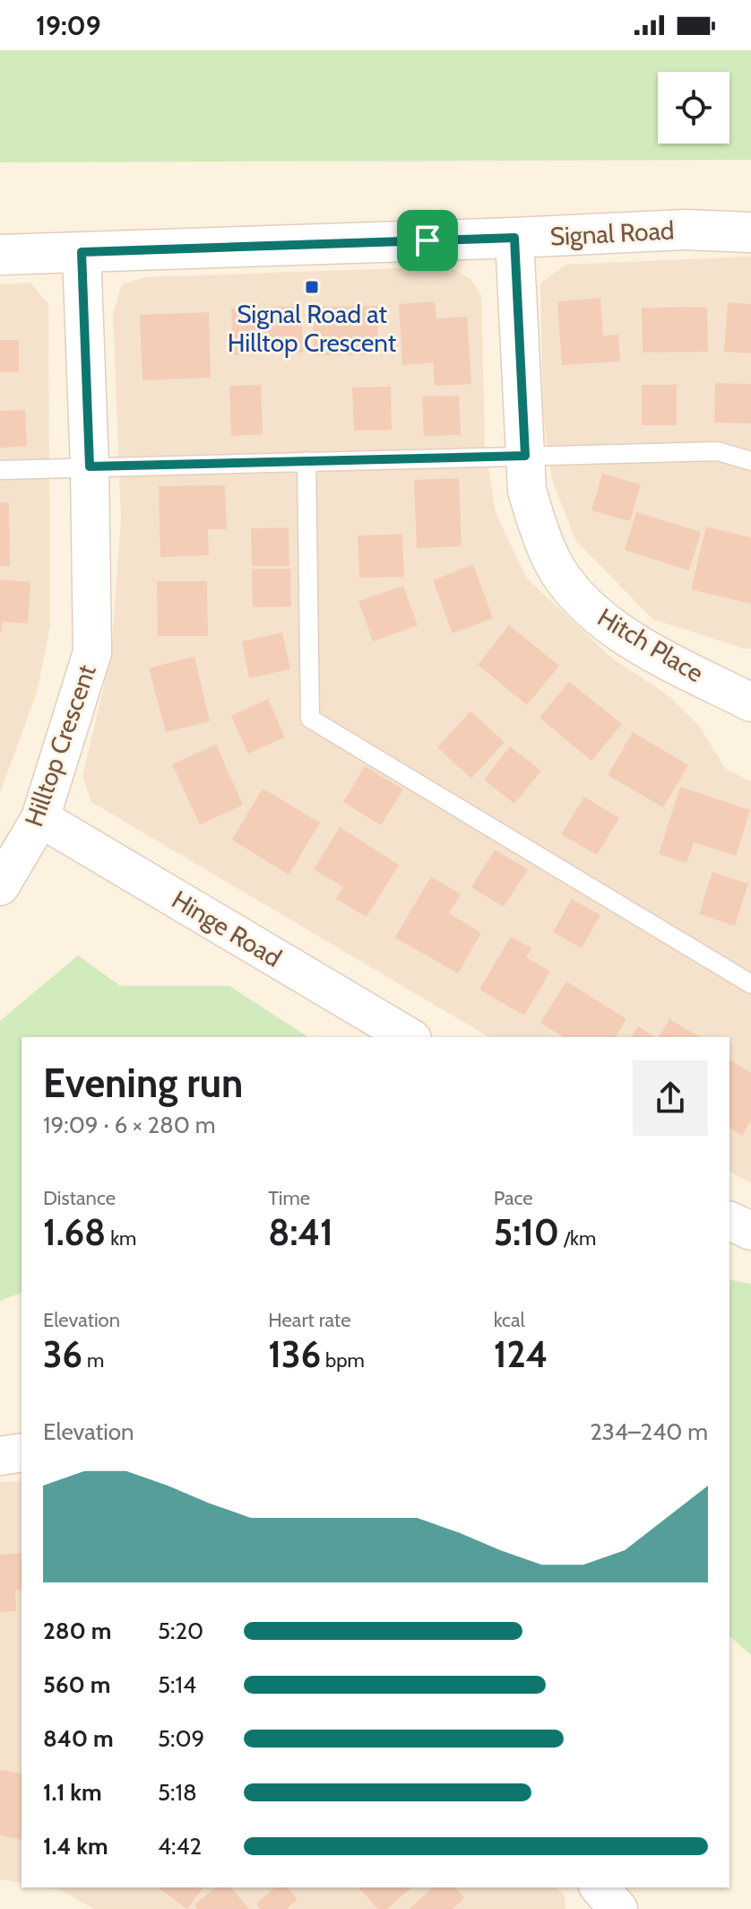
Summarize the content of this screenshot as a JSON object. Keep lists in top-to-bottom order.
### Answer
{
  "streets": {
    "street": [
      "Signal Road",
      "Hitch Place",
      "Hilltop Crescent",
      "Hinge Road"
    ]
  },
  "crossings": [
    ["Signal Road", "Hitch Place"],
    ["Signal Road", "Hilltop Crescent"],
    ["Hilltop Crescent", "Hinge Road"]
  ],
  "places": {
    "transit": ["Signal Road at Hilltop Crescent"]
  },
  "page": {
    "status": "19:09",
    "heading": ["Evening run", "19:09 · 6 × 280 m"],
    "stats": [
      ["Distance", "1.68 km"],
      ["Time", "8:41"],
      ["Pace", "5:10 /km"],
      ["Elevation", "36 m"],
      ["Heart rate", "136 bpm"],
      ["kcal", "124"]
    ],
    "chart": ["Elevation", "234–240 m"],
    "list": [
      {
        "name": "280 m",
        "note": "5:20"
      },
      {
        "name": "560 m",
        "note": "5:14"
      },
      {
        "name": "840 m",
        "note": "5:09"
      },
      {
        "name": "1.1 km",
        "note": "5:18"
      },
      {
        "name": "1.4 km",
        "note": "4:42"
      }
    ]
  }
}
